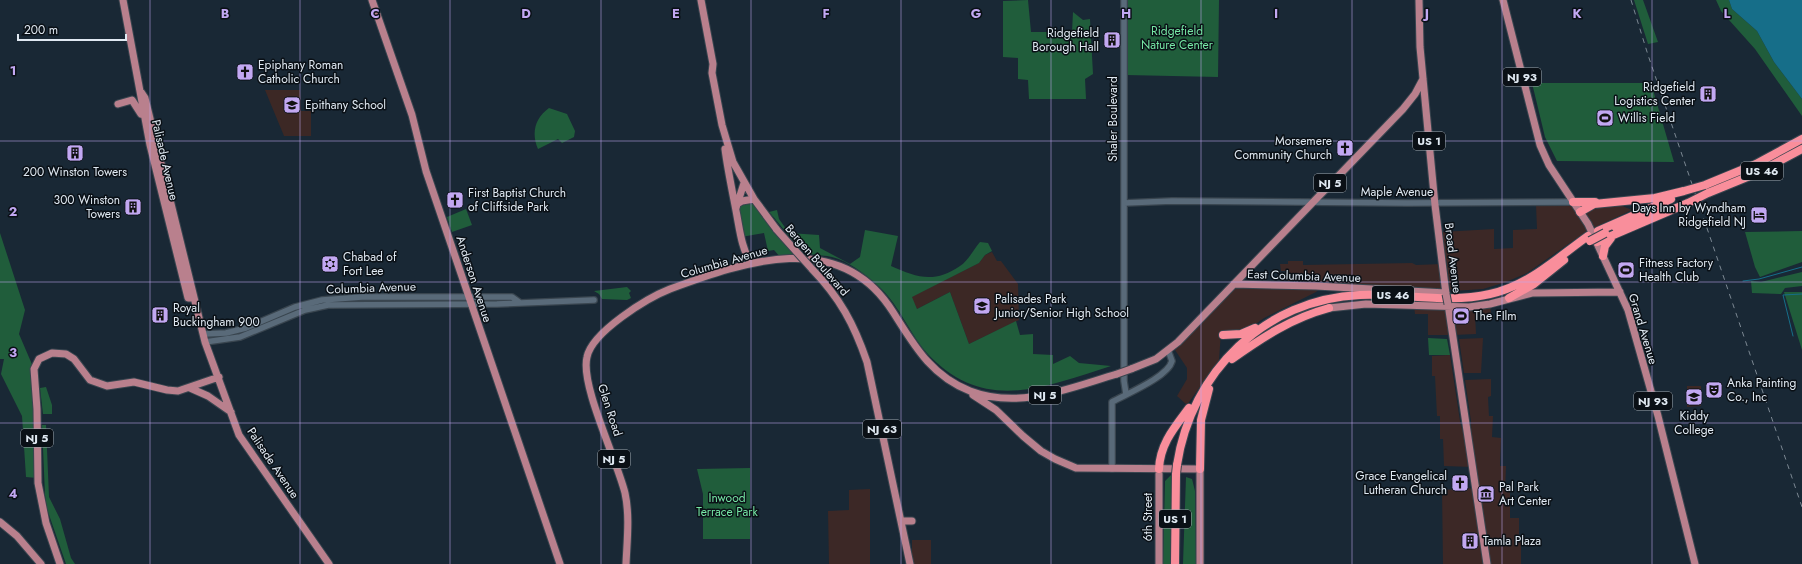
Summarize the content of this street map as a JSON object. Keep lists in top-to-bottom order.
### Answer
{
  "streets": {
    "highway": ["US 1", "US 46"],
    "main road": [
      "NJ 93",
      "Palisade Avenue",
      "NJ 5",
      "Broad Avenue",
      "Bergen Boulevard",
      "Columbia Avenue",
      "East Columbia Avenue",
      "Anderson Avenue",
      "Grand Avenue",
      "Glen Road",
      "NJ 63",
      "6th Street"
    ],
    "street": ["Shaler Boulevard", "Maple Avenue"]
  },
  "crossings": [
    ["Shaler Boulevard", "Maple Avenue"],
    ["US 1", "US 46"],
    ["US 1", "Broad Avenue"],
    ["US 1", "East Columbia Avenue"],
    ["Palisade Avenue", "NJ 5"],
    ["Palisade Avenue", "Columbia Avenue"],
    ["US 46", "Grand Avenue"],
    ["NJ 5", "Maple Avenue"],
    ["NJ 5", "Broad Avenue"],
    ["NJ 5", "Columbia Avenue"],
    ["NJ 5", "East Columbia Avenue"],
    ["Maple Avenue", "Broad Avenue"],
    ["Maple Avenue", "Grand Avenue"],
    ["Broad Avenue", "East Columbia Avenue"],
    ["Columbia Avenue", "Anderson Avenue"],
    ["Columbia Avenue", "Glen Road"]
  ],
  "parks": ["Ridgefield Nature Center", "Inwood Terrace Park"],
  "places": {
    "building": [
      "Ridgefield Borough Hall",
      "Ridgefield Logistics Center",
      "200 Winston Towers",
      "300 Winston Towers",
      "Royal Buckingham 900",
      "Tamla Plaza"
    ],
    "church": [
      "Epiphany Roman Catholic Church",
      "Morsemere Community Church",
      "First Baptist Church of Cliffside Park",
      "Grace Evangelical Lutheran Church"
    ],
    "school or university": ["Epithany School", "Palisades Park Junior/Senior High School", "Kiddy College"],
    "sports": ["Willis Field", "Fitness Factory Health Club", "The FIlm"],
    "hotel": ["Days Inn by Wyndham Ridgefield NJ"],
    "synagogue": ["Chabad of Fort Lee"],
    "theatre": ["Anka Painting Co., Inc"],
    "museum": ["Pal Park Art Center"]
  },
  "scale_bar": "200 m",
  "grid": {
    "columns": [
      "B",
      "C",
      "D",
      "E",
      "F",
      "G",
      "H",
      "I",
      "J",
      "K",
      "L"
    ],
    "rows": [
      "1",
      "2",
      "3",
      "4"
    ]
  }
}
